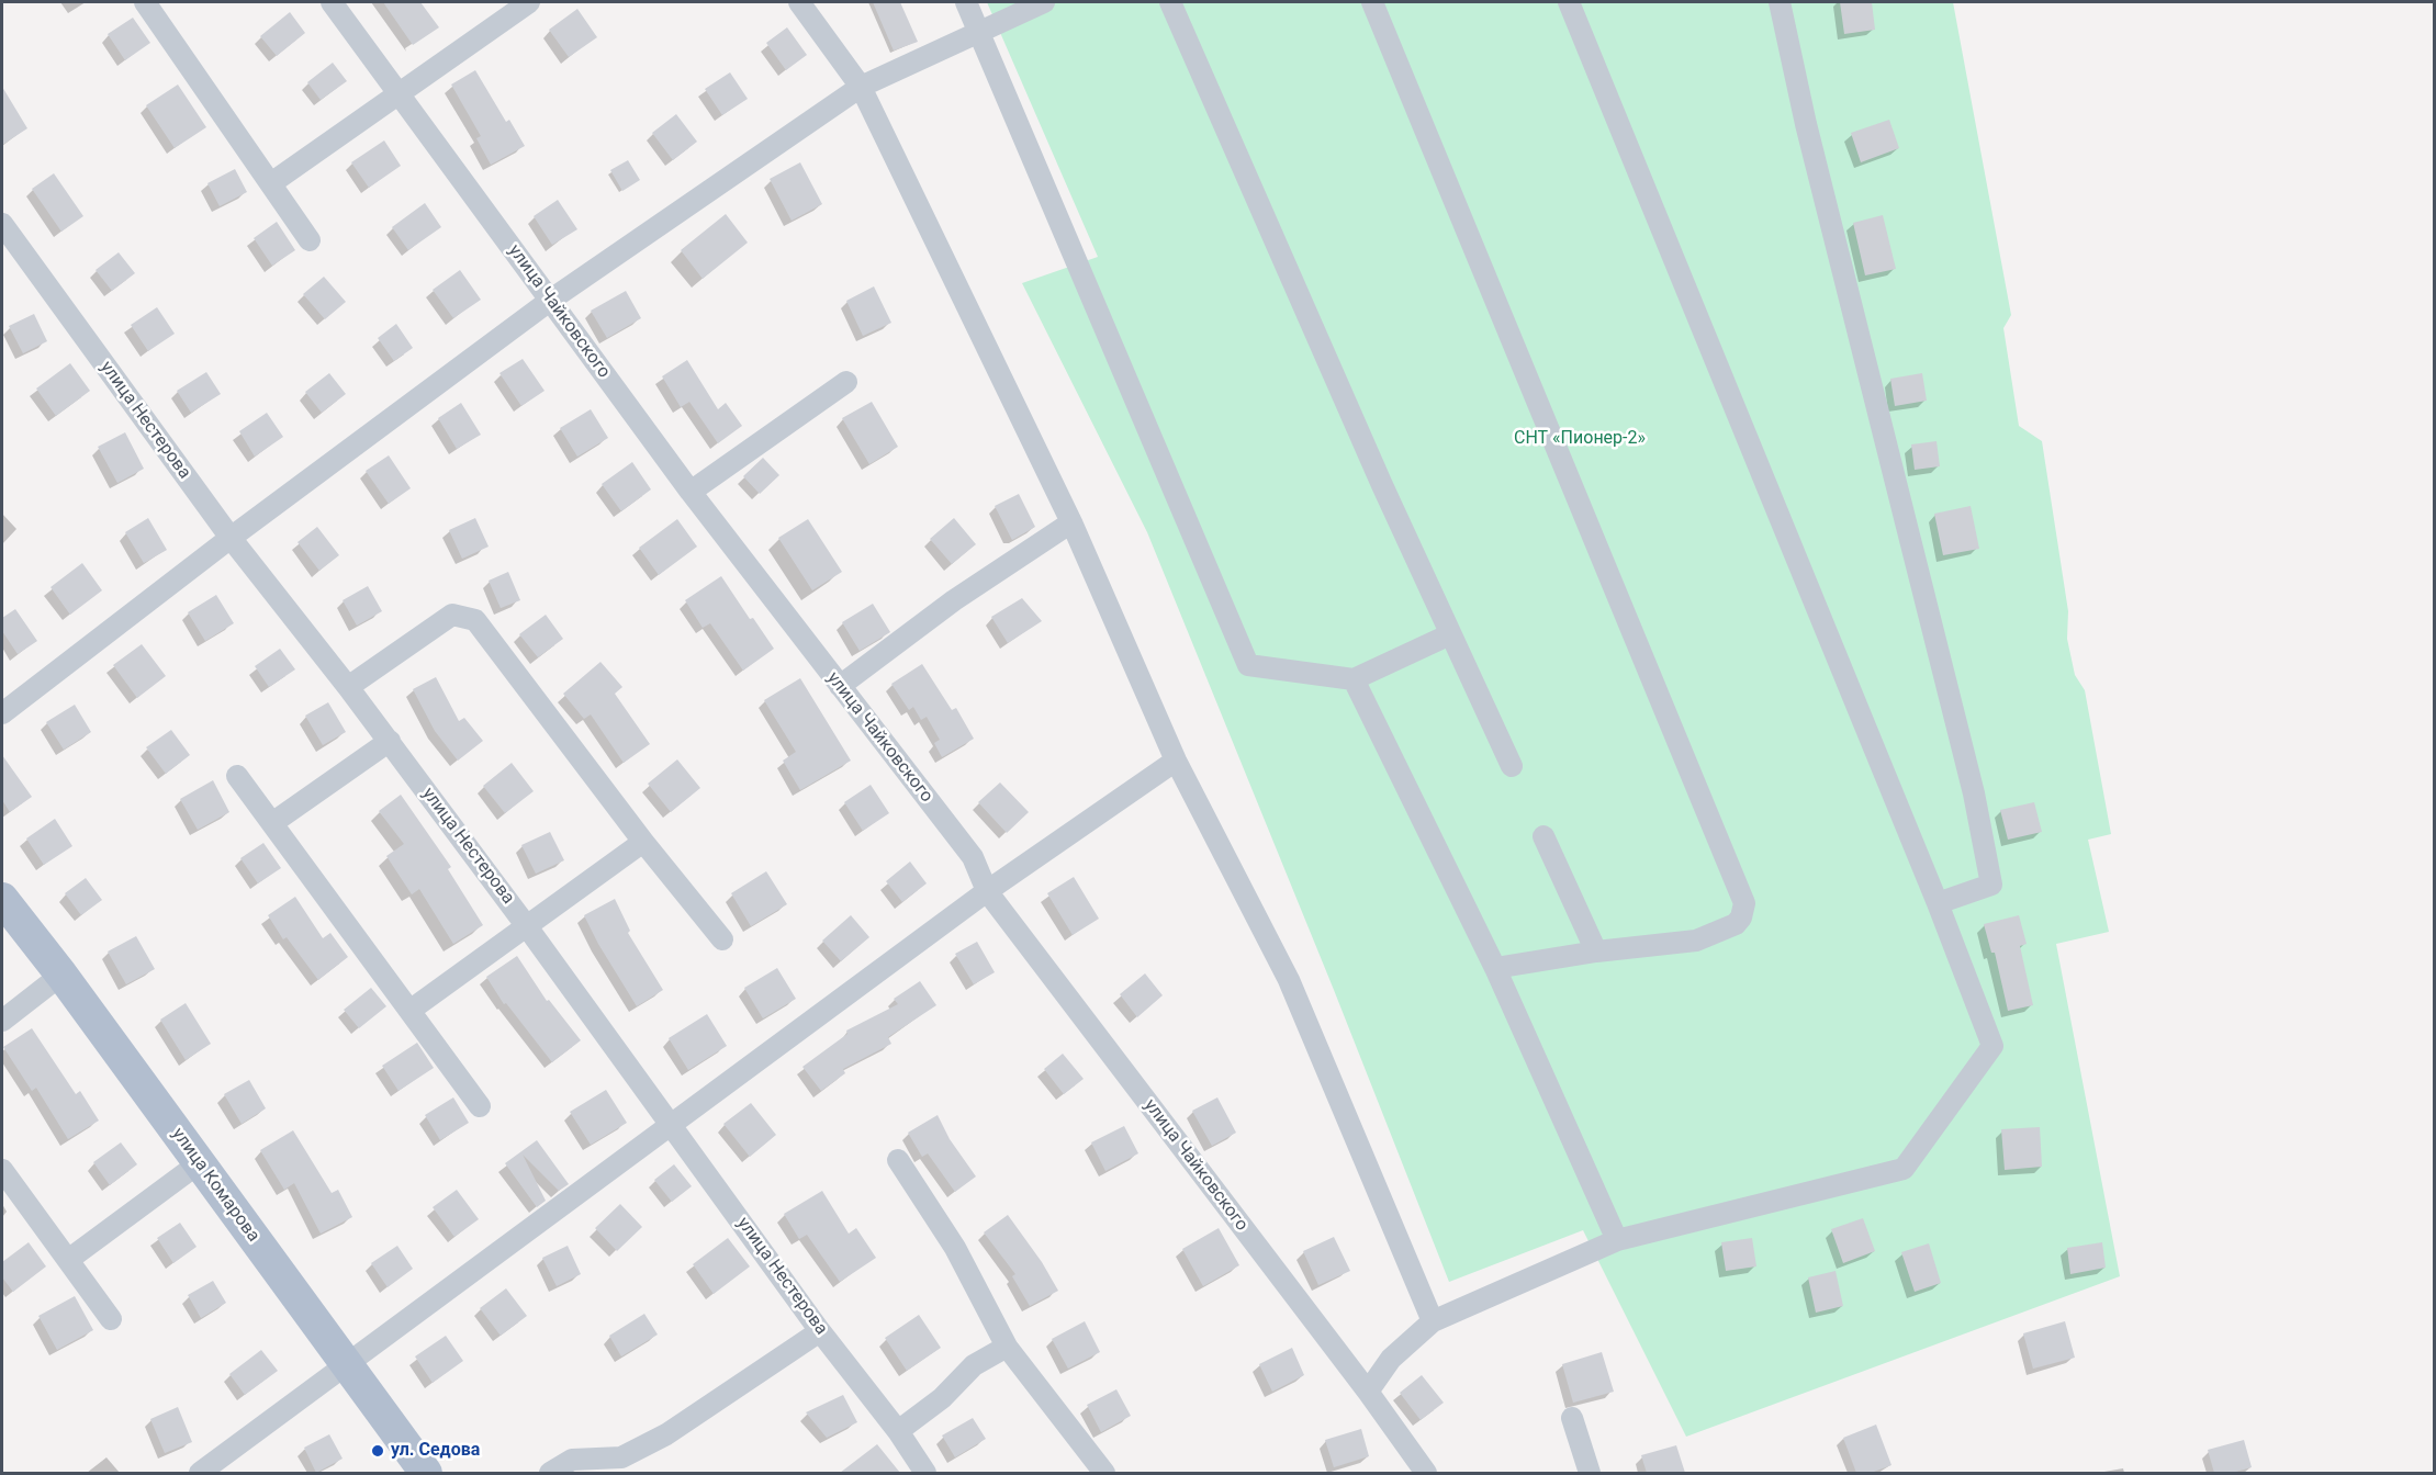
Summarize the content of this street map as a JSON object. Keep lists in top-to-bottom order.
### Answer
{
  "streets": {
    "main road": ["улица Комарова"],
    "street": ["улица Чайковского", "улица Нестерова"]
  },
  "parks": ["СНТ «Пионер-2»"],
  "places": ["ул. Седова"]
}
